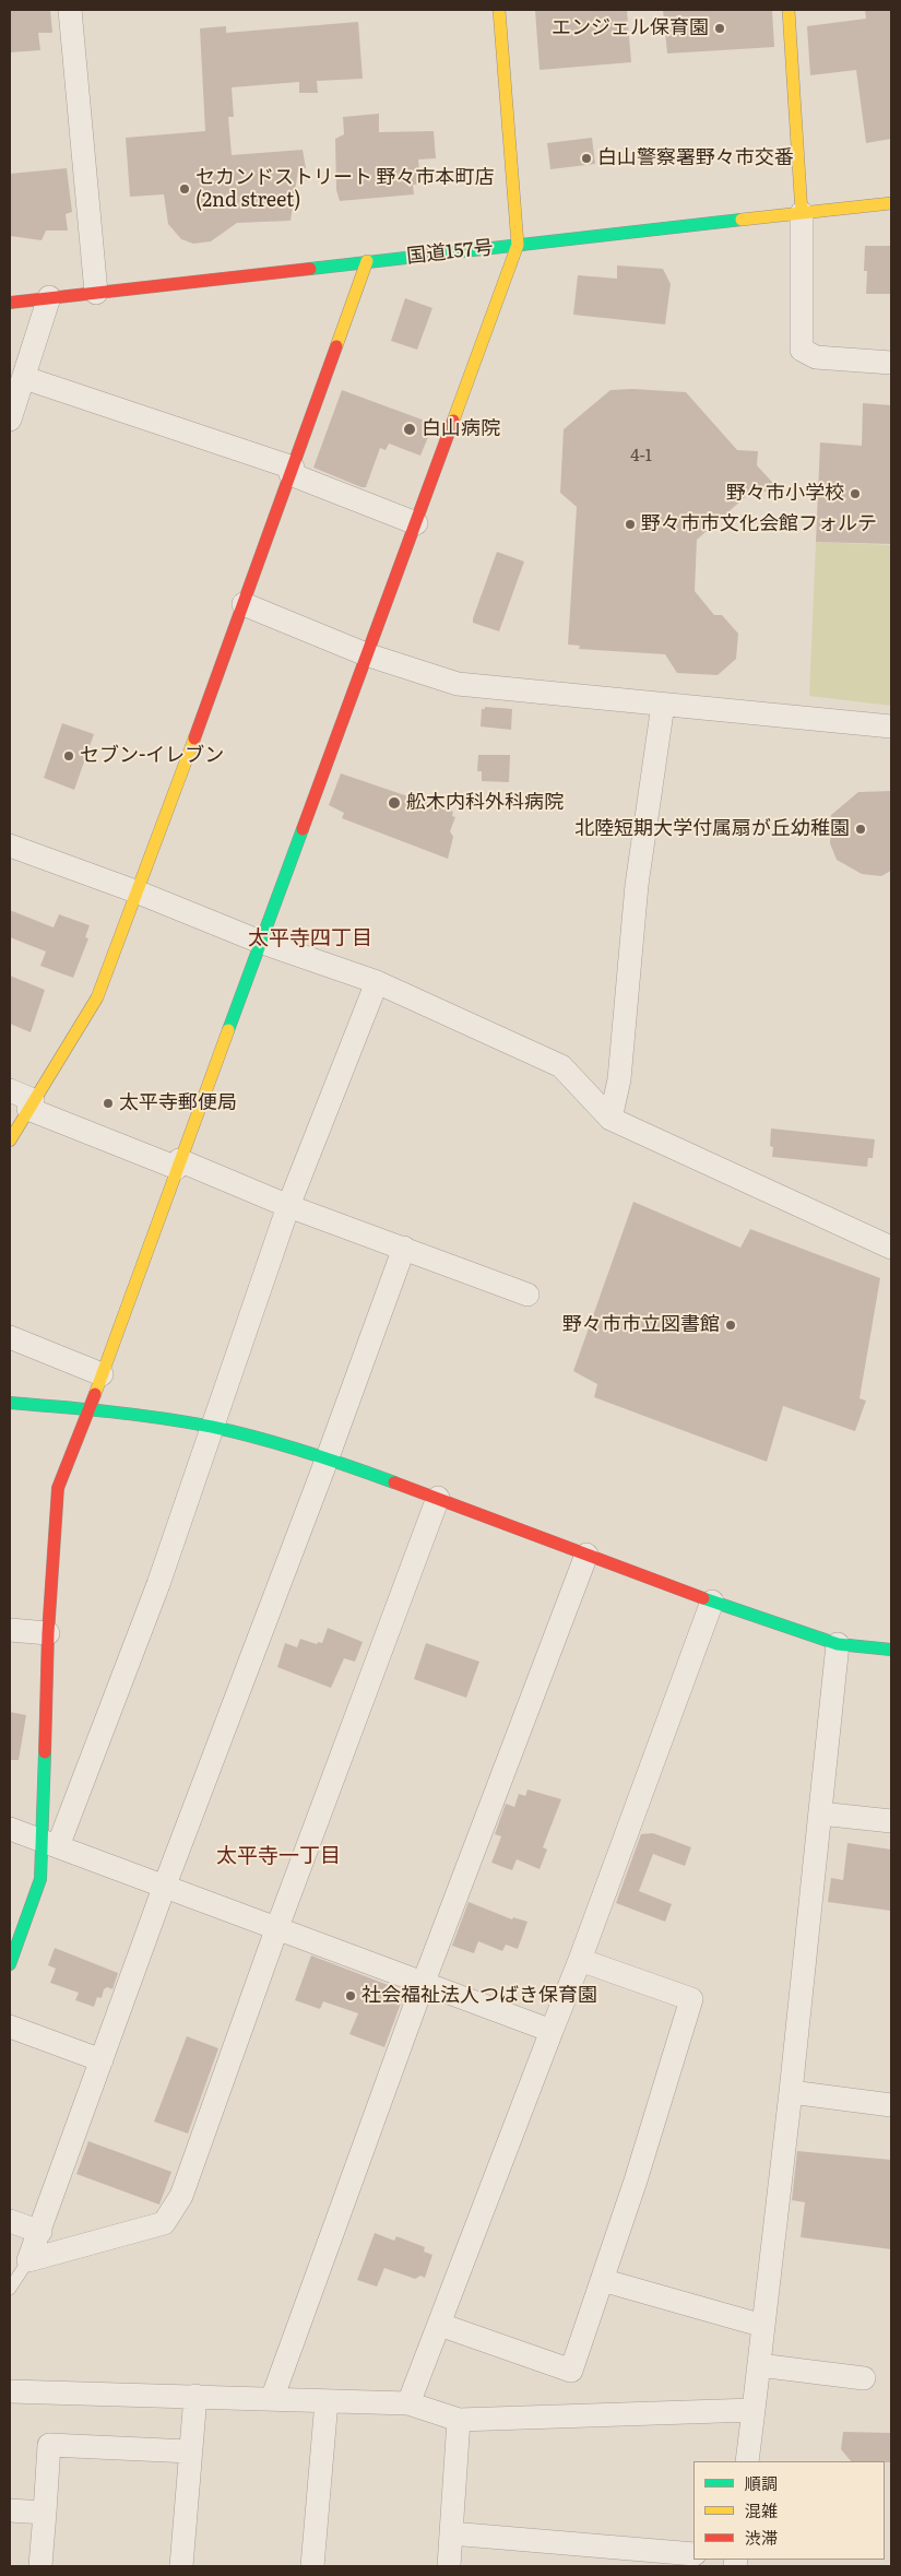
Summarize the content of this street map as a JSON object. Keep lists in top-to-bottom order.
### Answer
{
  "streets": {
    "main road": ["国道157号"]
  },
  "districts": ["太平寺四丁目", "太平寺一丁目"],
  "places": [
    "エンジェル保育園",
    "白山警察署野々市交番",
    "セカンドストリート 野々市本町店 (2nd street)",
    "白山病院",
    "野々市小学校",
    "野々市市文化会館フォルテ",
    "セブン-イレブン",
    "舩木内科外科病院",
    "北陸短期大学付属扇が丘幼稚園",
    "太平寺郵便局",
    "野々市市立図書館",
    "社会福祉法人つばき保育園"
  ],
  "house_numbers": ["4-1"],
  "legend": ["順調", "混雑", "渋滞"]
}
